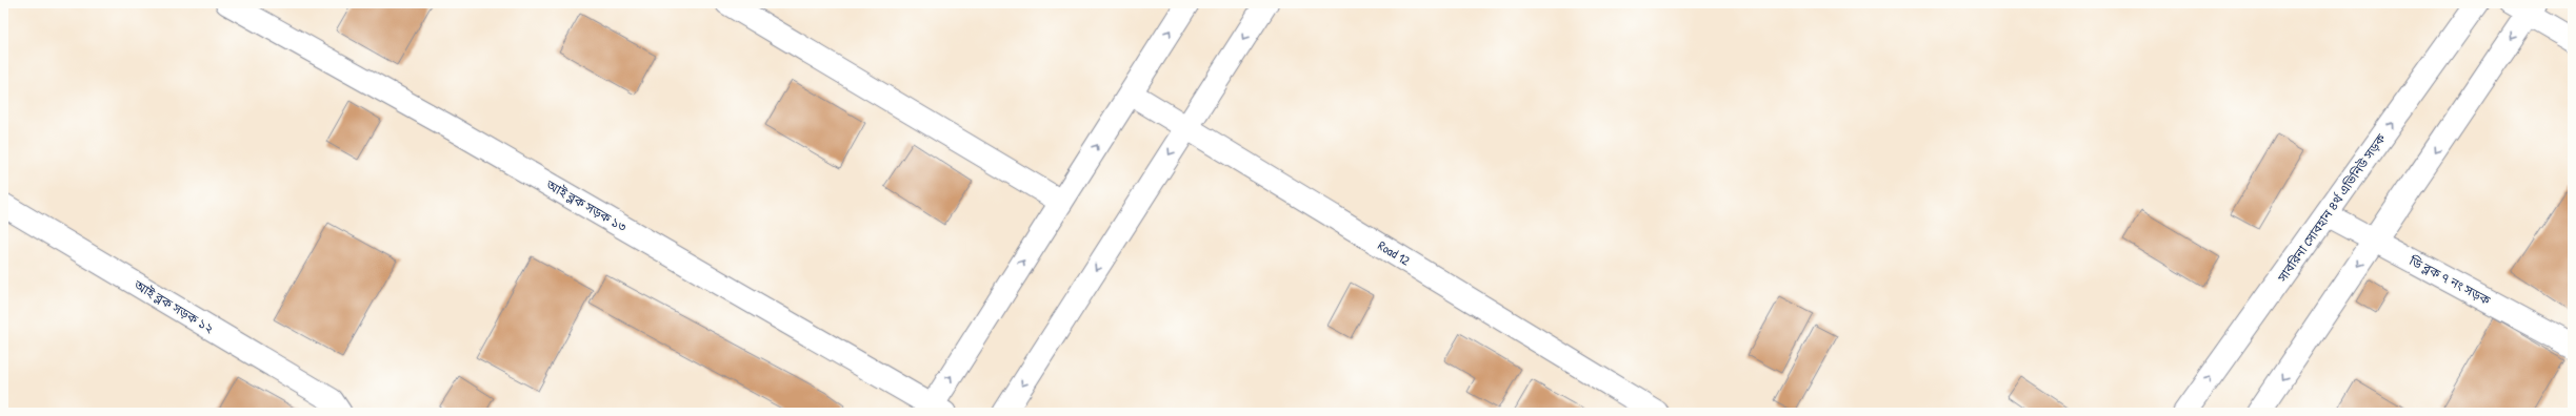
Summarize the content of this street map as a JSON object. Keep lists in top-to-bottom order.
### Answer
{
  "streets": {
    "street": [
      "আই ব্লক সড়ক ১৩",
      "সাবরিনা সোবহান ৪র্থ এভিনিউ সড়ক",
      "Road 12",
      "ডি ব্লক ৭ নং সড়ক",
      "আই ব্লক সড়ক ১২"
    ]
  },
  "crossings": [
    ["সাবরিনা সোবহান ৪র্থ এভিনিউ সড়ক", "ডি ব্লক ৭ নং সড়ক"]
  ]
}
